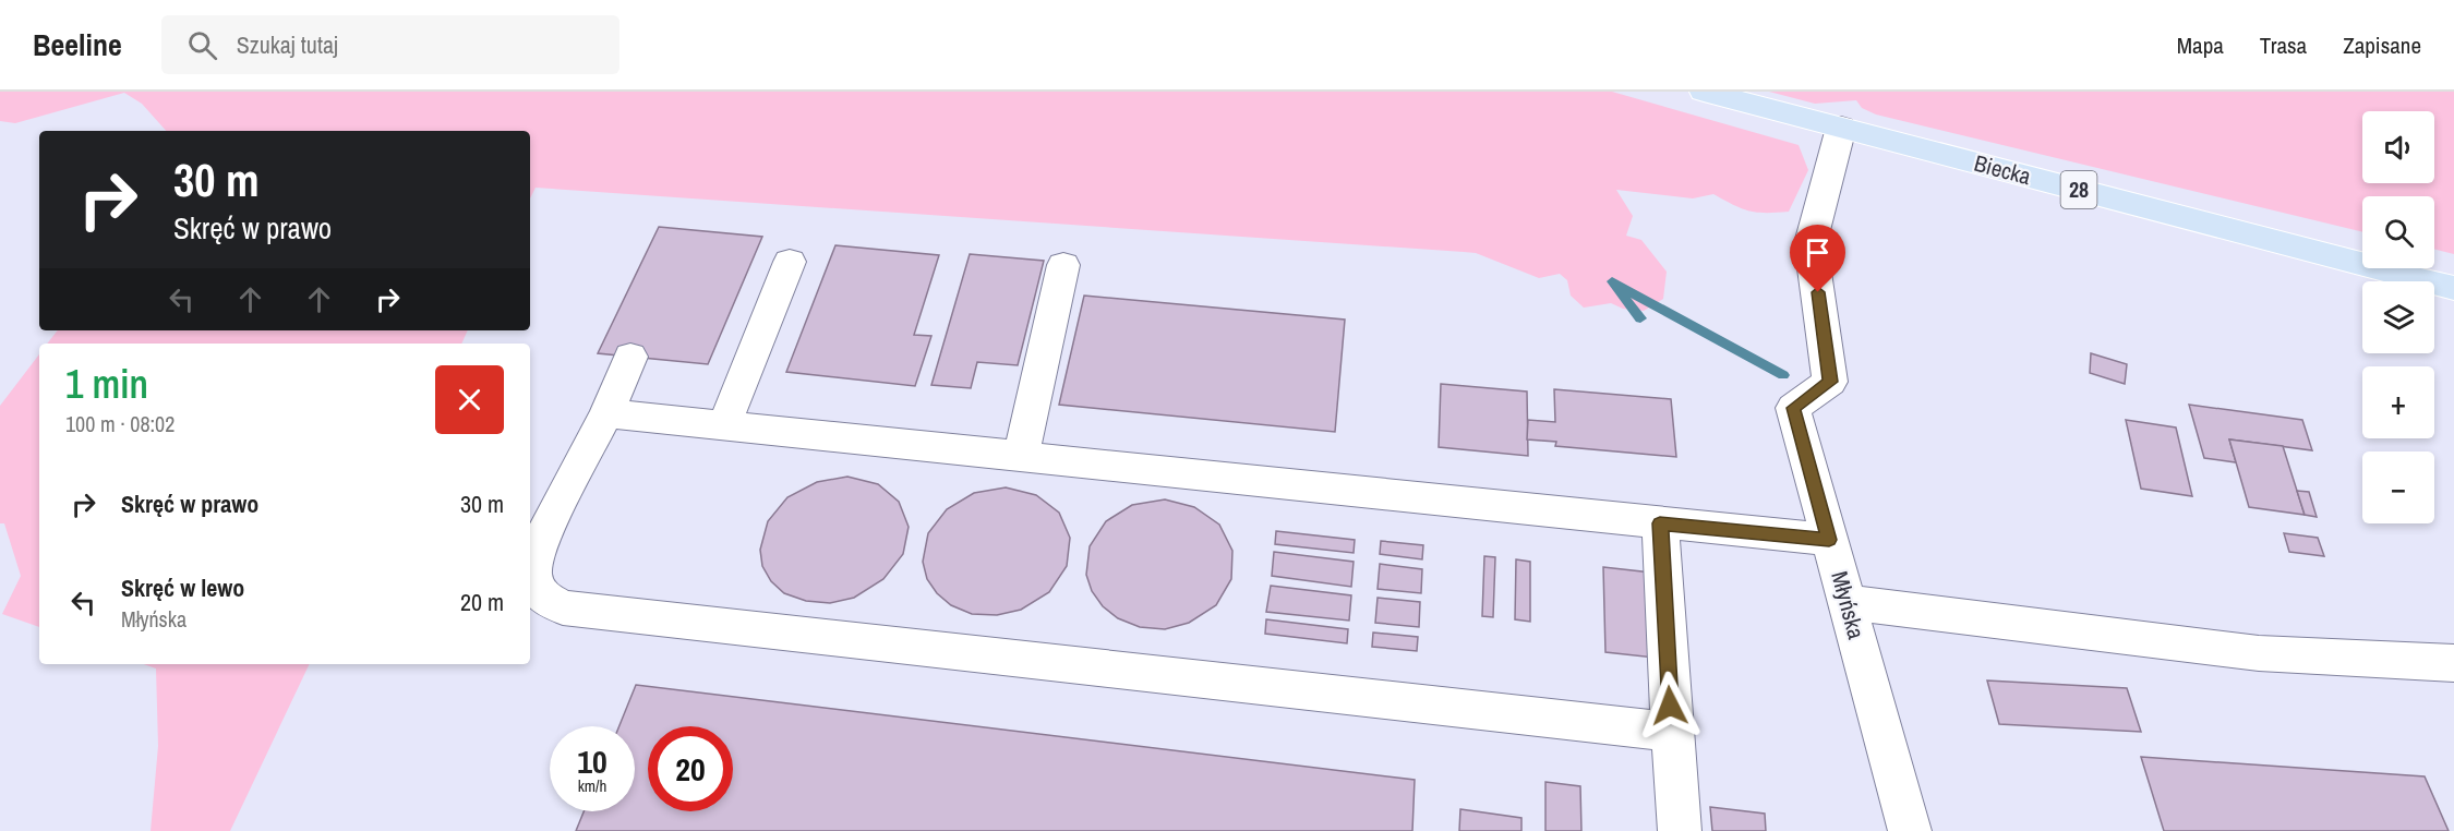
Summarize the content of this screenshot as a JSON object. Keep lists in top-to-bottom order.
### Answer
{
  "streets": {
    "main road": ["Biecka", "28"],
    "street": ["Młyńska"]
  },
  "crossings": [
    ["Biecka", "Młyńska"]
  ],
  "page": {
    "header": "Beeline",
    "search": "Szukaj tutaj",
    "nav": ["Mapa", "Trasa", "Zapisane"],
    "map_buttons": ["+", "−"],
    "turn": ["30 m", "Skręć w prawo"],
    "heading": ["1 min", "100 m · 08:02"],
    "list": [
      {
        "name": "Skręć w prawo",
        "value": "30 m"
      },
      {
        "name": "Skręć w lewo",
        "note": "Młyńska",
        "value": "20 m"
      }
    ],
    "speed": "10 km/h",
    "limit": "20"
  }
}
